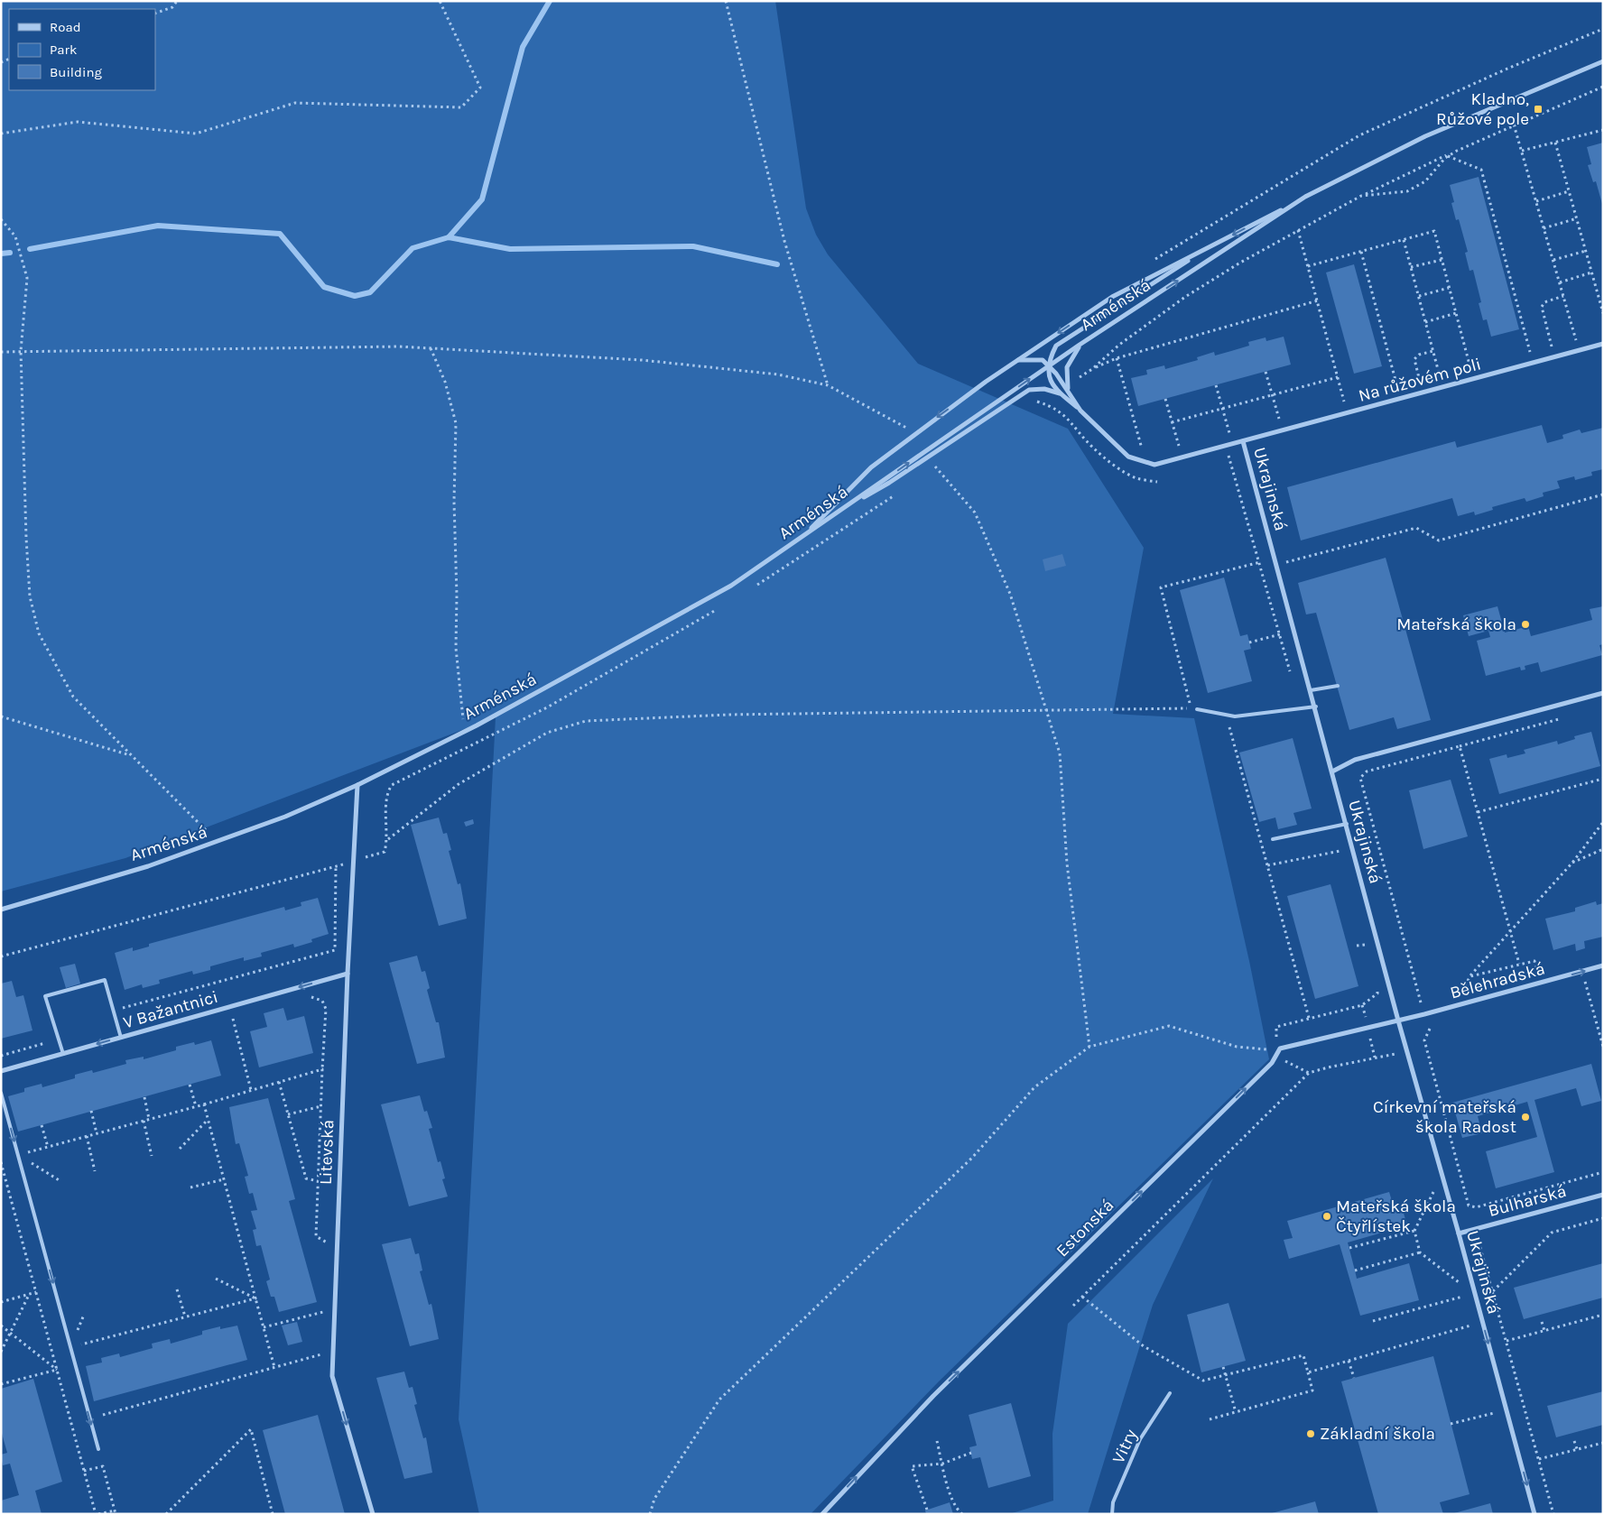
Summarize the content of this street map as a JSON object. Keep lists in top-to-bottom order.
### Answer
{
  "streets": {
    "street": [
      "Arménská",
      "Na růžovém poli",
      "Ukrajinská",
      "Bělehradská",
      "V Bažantnici",
      "Litevská",
      "Bulharská",
      "Estonská"
    ],
    "lane": ["Vitry"]
  },
  "crossings": [
    ["Arménská", "Ukrajinská"],
    ["Arménská", "Litevská"],
    ["Na růžovém poli", "Ukrajinská"],
    ["Ukrajinská", "Bělehradská"],
    ["Ukrajinská", "Bulharská"],
    ["Ukrajinská", "Estonská"],
    ["Bělehradská", "Estonská"],
    ["V Bažantnici", "Litevská"]
  ],
  "one_way": [
    "Bělehradská",
    "V Bažantnici",
    "Litevská",
    "Estonská"
  ],
  "places": {
    "transit": ["Kladno, Růžové pole"],
    "other": [
      "Mateřská škola",
      "Církevní mateřská škola Radost",
      "Mateřská škola Čtyřlístek",
      "Základní škola"
    ]
  },
  "legend": ["Road", "Park", "Building"]
}
